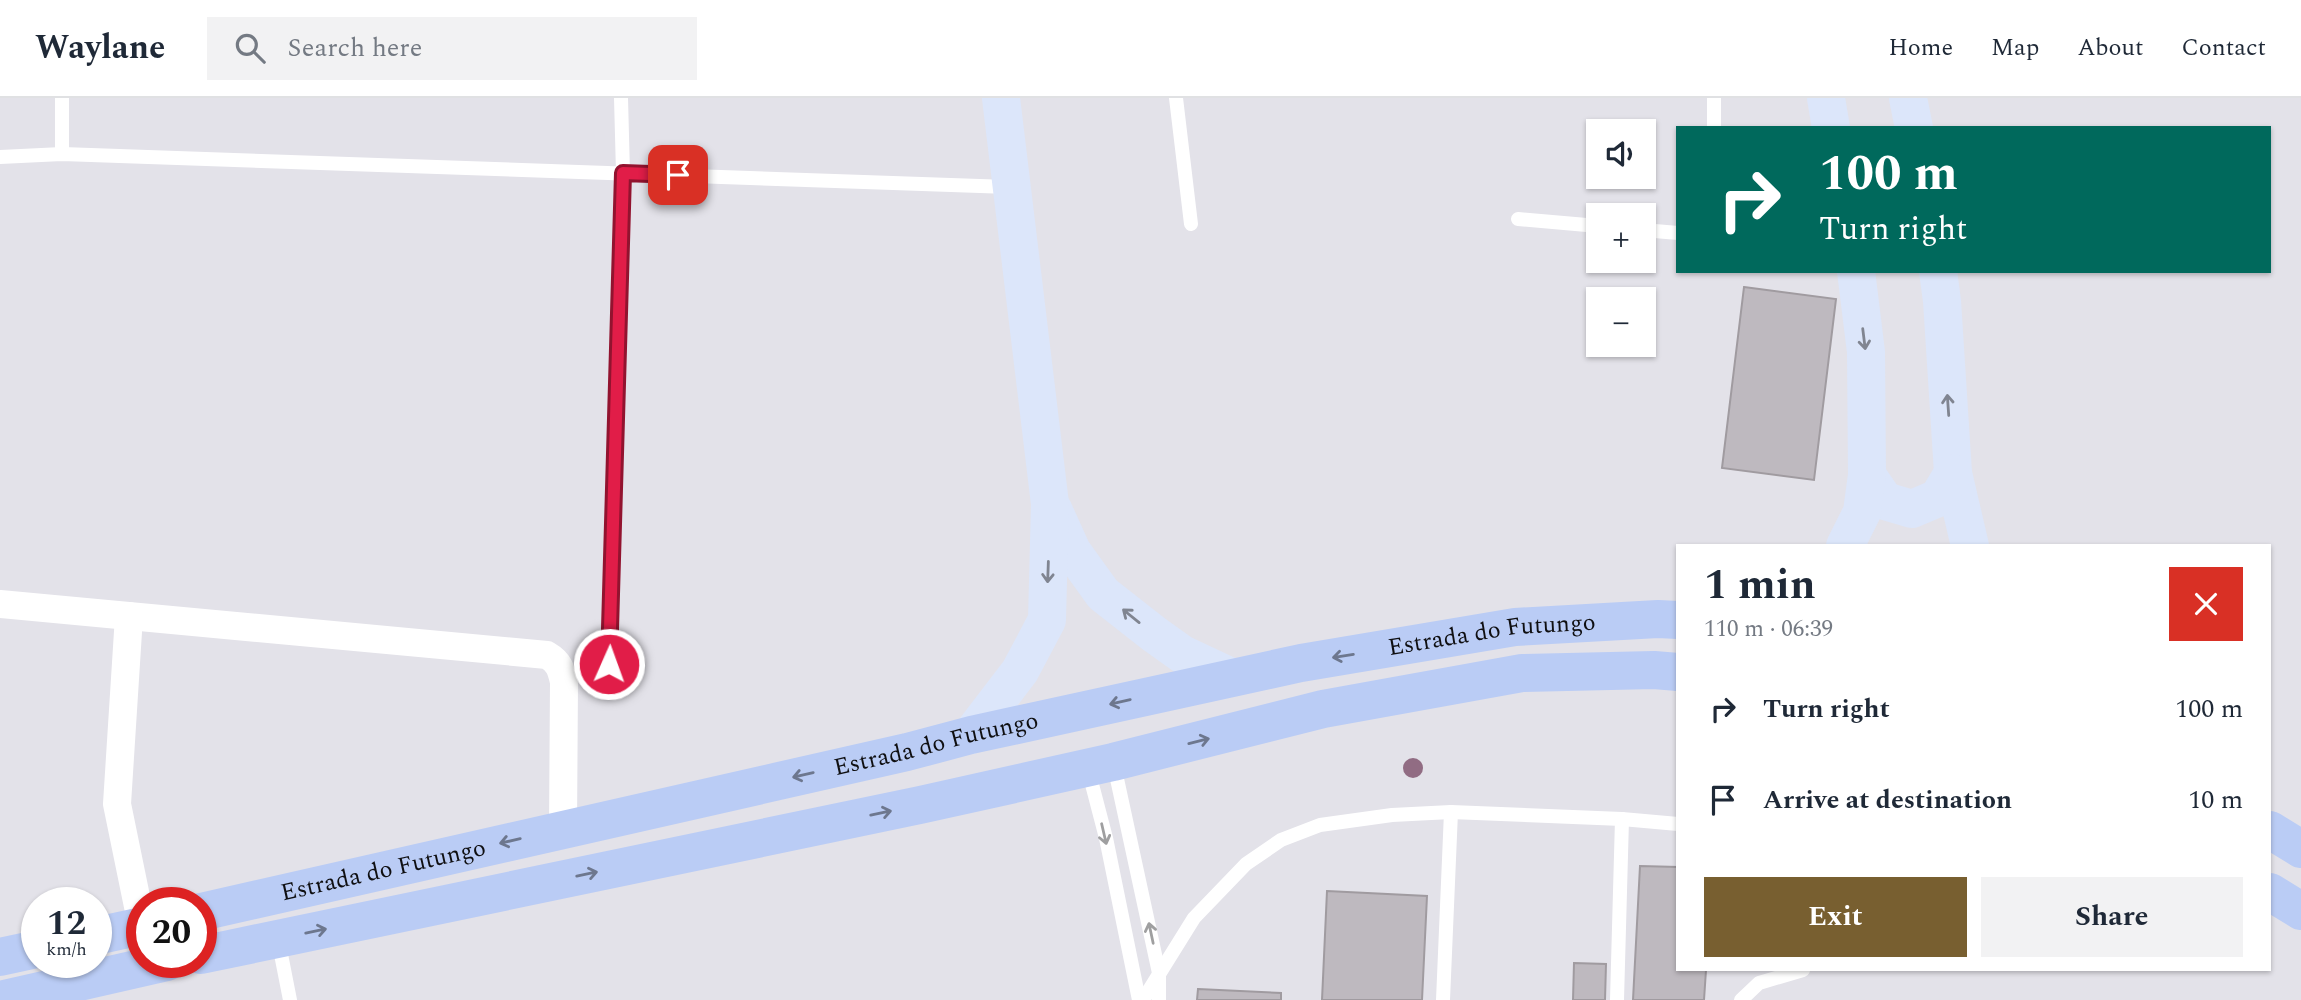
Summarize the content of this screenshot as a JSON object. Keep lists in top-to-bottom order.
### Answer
{
  "streets": {
    "main road": ["Estrada do Futungo"]
  },
  "page": {
    "header": "Waylane",
    "search": "Search here",
    "nav": [
      "Home",
      "Map",
      "About",
      "Contact"
    ],
    "map_buttons": ["+", "−"],
    "turn": ["100 m", "Turn right"],
    "heading": ["1 min", "110 m · 06:39"],
    "list": [
      {
        "name": "Turn right",
        "value": "100 m"
      },
      {
        "name": "Arrive at destination",
        "value": "10 m"
      }
    ],
    "buttons": ["Exit", "Share"],
    "speed": "12 km/h",
    "limit": "20"
  }
}
